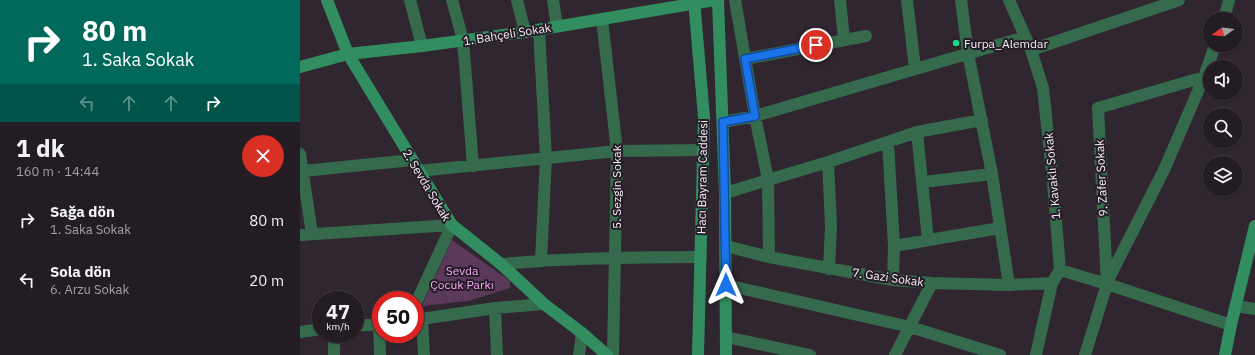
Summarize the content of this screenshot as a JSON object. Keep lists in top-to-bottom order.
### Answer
{
  "streets": {
    "street": [
      "1. Bahçeli Sokak",
      "1. Kavaklı Sokak",
      "Hacı Bayram Caddesi",
      "9. Zafer Sokak",
      "2. Sevda Sokak",
      "5. Sezgin Sokak",
      "7. Gazi Sokak"
    ]
  },
  "crossings": [
    ["1. Bahçeli Sokak", "Hacı Bayram Caddesi"],
    ["1. Bahçeli Sokak", "2. Sevda Sokak"],
    ["1. Bahçeli Sokak", "5. Sezgin Sokak"],
    ["Hacı Bayram Caddesi", "7. Gazi Sokak"]
  ],
  "parks": ["Sevda Çocuk Parkı"],
  "places": ["Furpa_Alemdar"],
  "north": "left",
  "page": {
    "turn": ["80 m", "1. Saka Sokak"],
    "heading": ["1 dk", "160 m · 14:44"],
    "list": [
      {
        "name": "Sağa dön",
        "note": "1. Saka Sokak",
        "value": "80 m"
      },
      {
        "name": "Sola dön",
        "note": "6. Arzu Sokak",
        "value": "20 m"
      }
    ],
    "speed": "47 km/h",
    "limit": "50"
  }
}
